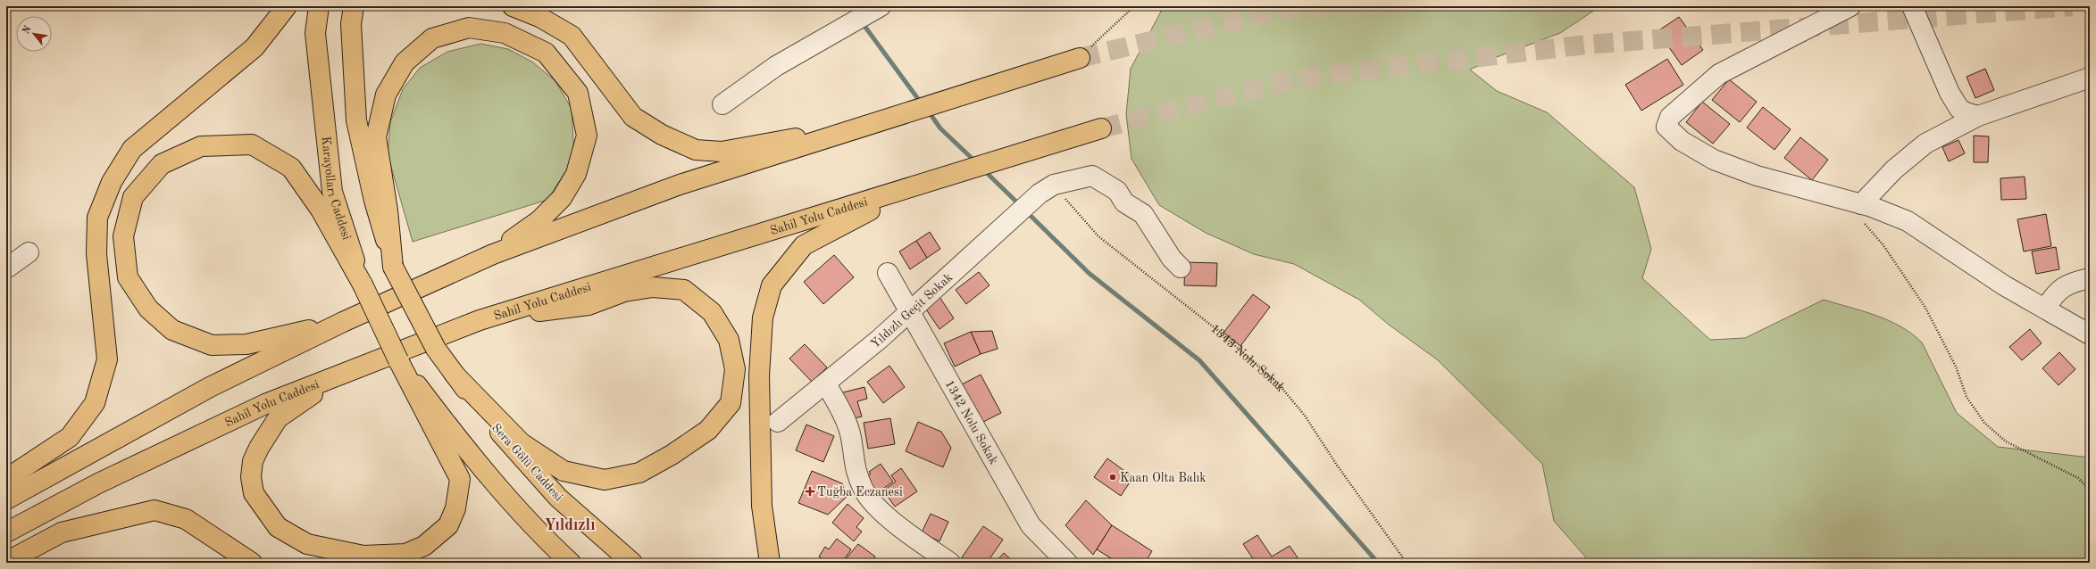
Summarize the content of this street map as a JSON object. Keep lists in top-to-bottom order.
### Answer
{
  "streets": {
    "main road": ["Karayolları Caddesi", "Sahil Yolu Caddesi", "Sera Gölü Caddesi"],
    "street": ["Yıldızlı Geçit Sokak", "1342 Nolu Sokak"],
    "path": ["1343 Nolu Sokak"]
  },
  "crossings": [
    ["Yıldızlı Geçit Sokak", "1343 Nolu Sokak"],
    ["Yıldızlı Geçit Sokak", "1342 Nolu Sokak"]
  ],
  "districts": ["Yıldızlı"],
  "places": {
    "other": ["Kaan Olta Balık"],
    "health": ["Tuğba Eczanesi"]
  },
  "north": "top left"
}
